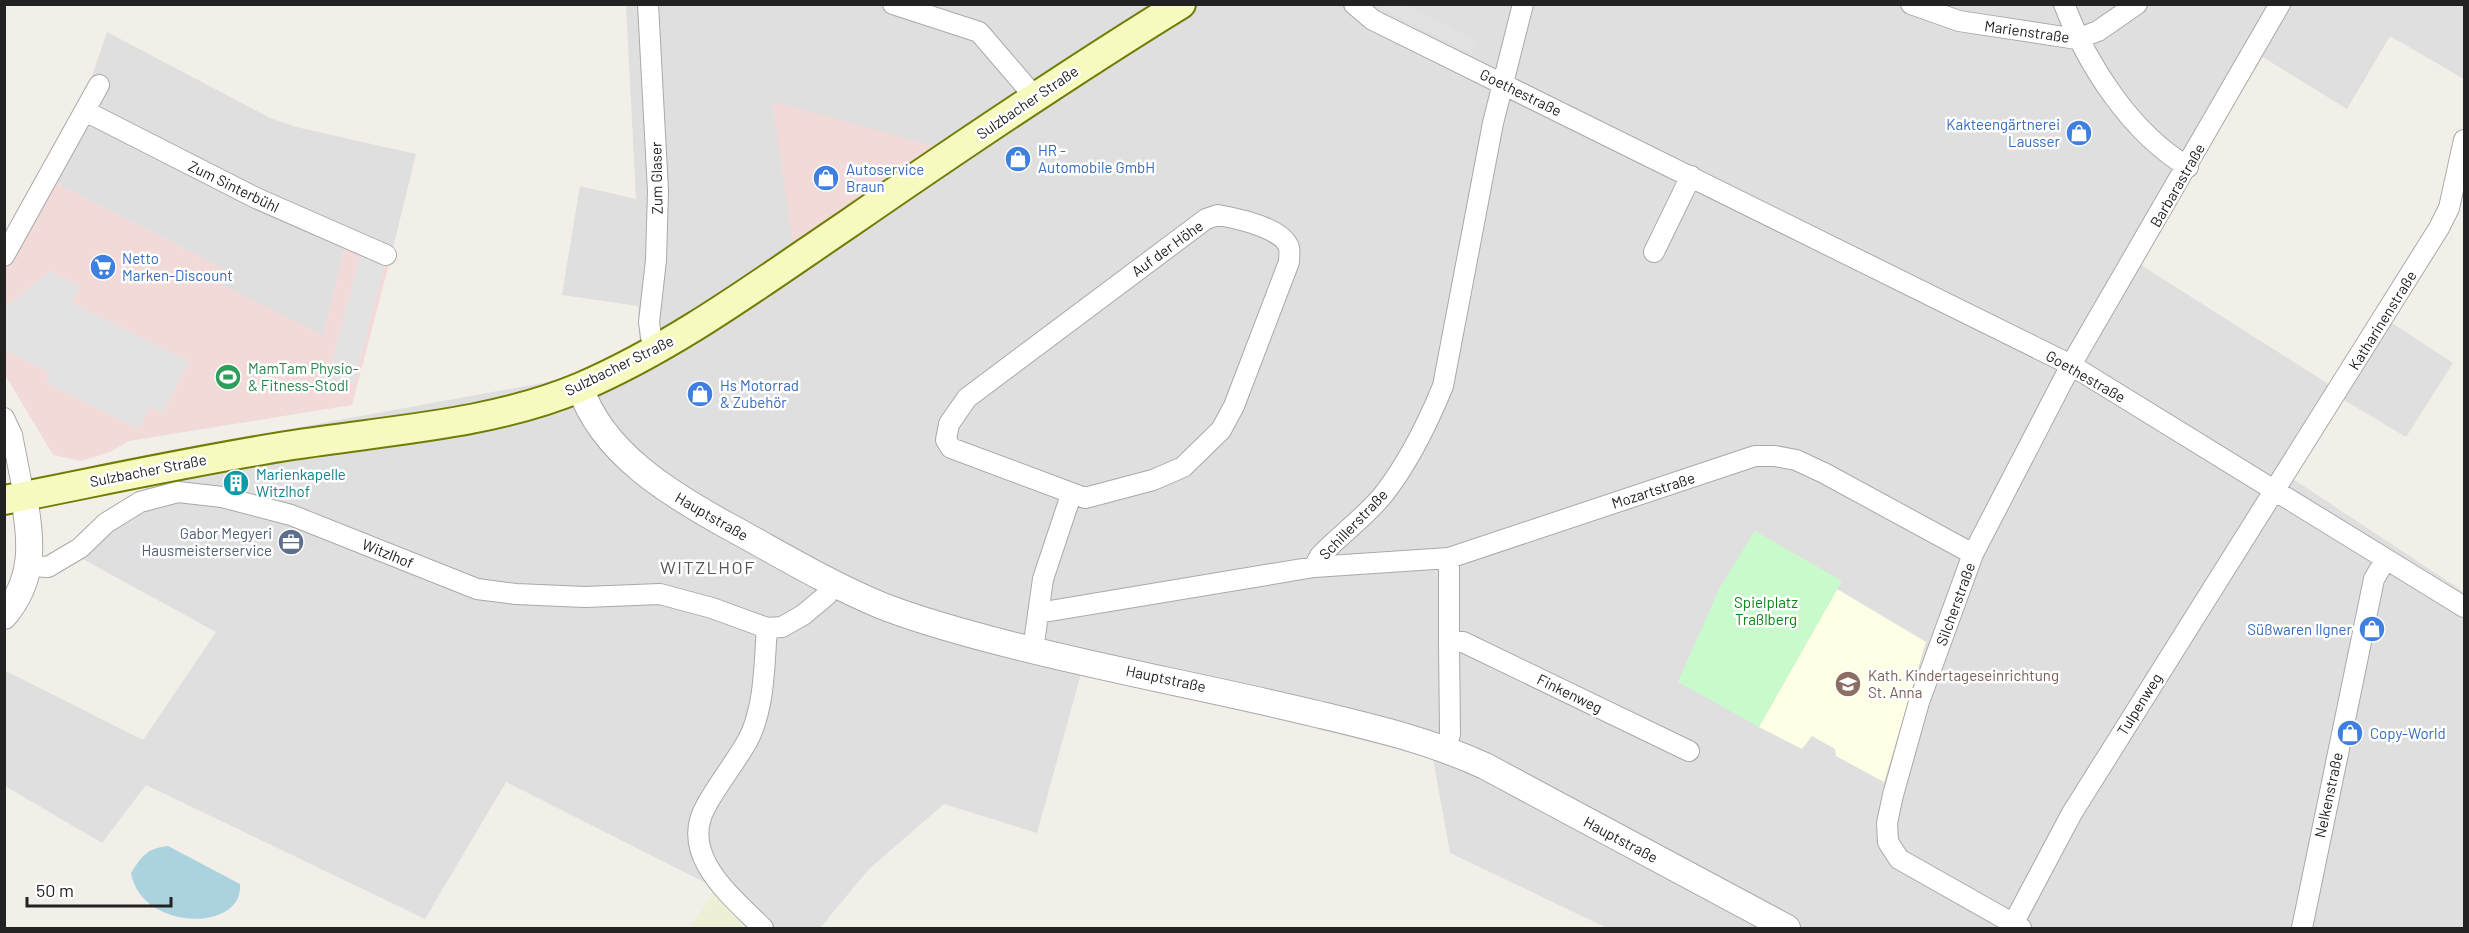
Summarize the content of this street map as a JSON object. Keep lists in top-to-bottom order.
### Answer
{
  "streets": {
    "main road": ["Sulzbacher Straße"],
    "street": [
      "Marienstraße",
      "Goethestraße",
      "Zum Glaser",
      "Barbarastraße",
      "Zum Sinterbühl",
      "Auf der Höhe",
      "Katharinenstraße",
      "Mozartstraße",
      "Hauptstraße",
      "Schillerstraße",
      "Witzlhof",
      "Silcherstraße",
      "Finkenweg",
      "Tulpenweg",
      "Nelkenstraße"
    ]
  },
  "crossings": [
    ["Goethestraße", "Barbarastraße"],
    ["Goethestraße", "Katharinenstraße"],
    ["Goethestraße", "Schillerstraße"],
    ["Goethestraße", "Silcherstraße"],
    ["Goethestraße", "Tulpenweg"],
    ["Goethestraße", "Nelkenstraße"],
    ["Sulzbacher Straße", "Zum Glaser"],
    ["Sulzbacher Straße", "Hauptstraße"],
    ["Barbarastraße", "Silcherstraße"],
    ["Katharinenstraße", "Tulpenweg"],
    ["Mozartstraße", "Schillerstraße"],
    ["Mozartstraße", "Silcherstraße"],
    ["Silcherstraße", "Tulpenweg"]
  ],
  "districts": ["WITZLHOF"],
  "parks": ["Spielplatz Traßlberg"],
  "places": {
    "shop": [
      "Kakteengärtnerei Lausser",
      "HR - Automobile GmbH",
      "Autoservice Braun",
      "Hs Motorrad & Zubehör",
      "Süßwaren Ilgner",
      "Copy-World"
    ],
    "supermarket": ["Netto Marken-Discount"],
    "sports": ["MamTam Physio- & Fitness-Stodl"],
    "building": ["Marienkapelle Witzlhof"],
    "office": ["Gabor Megyeri Hausmeisterservice"],
    "school or university": ["Kath. Kindertageseinrichtung St. Anna"]
  },
  "scale_bar": "50 m"
}
